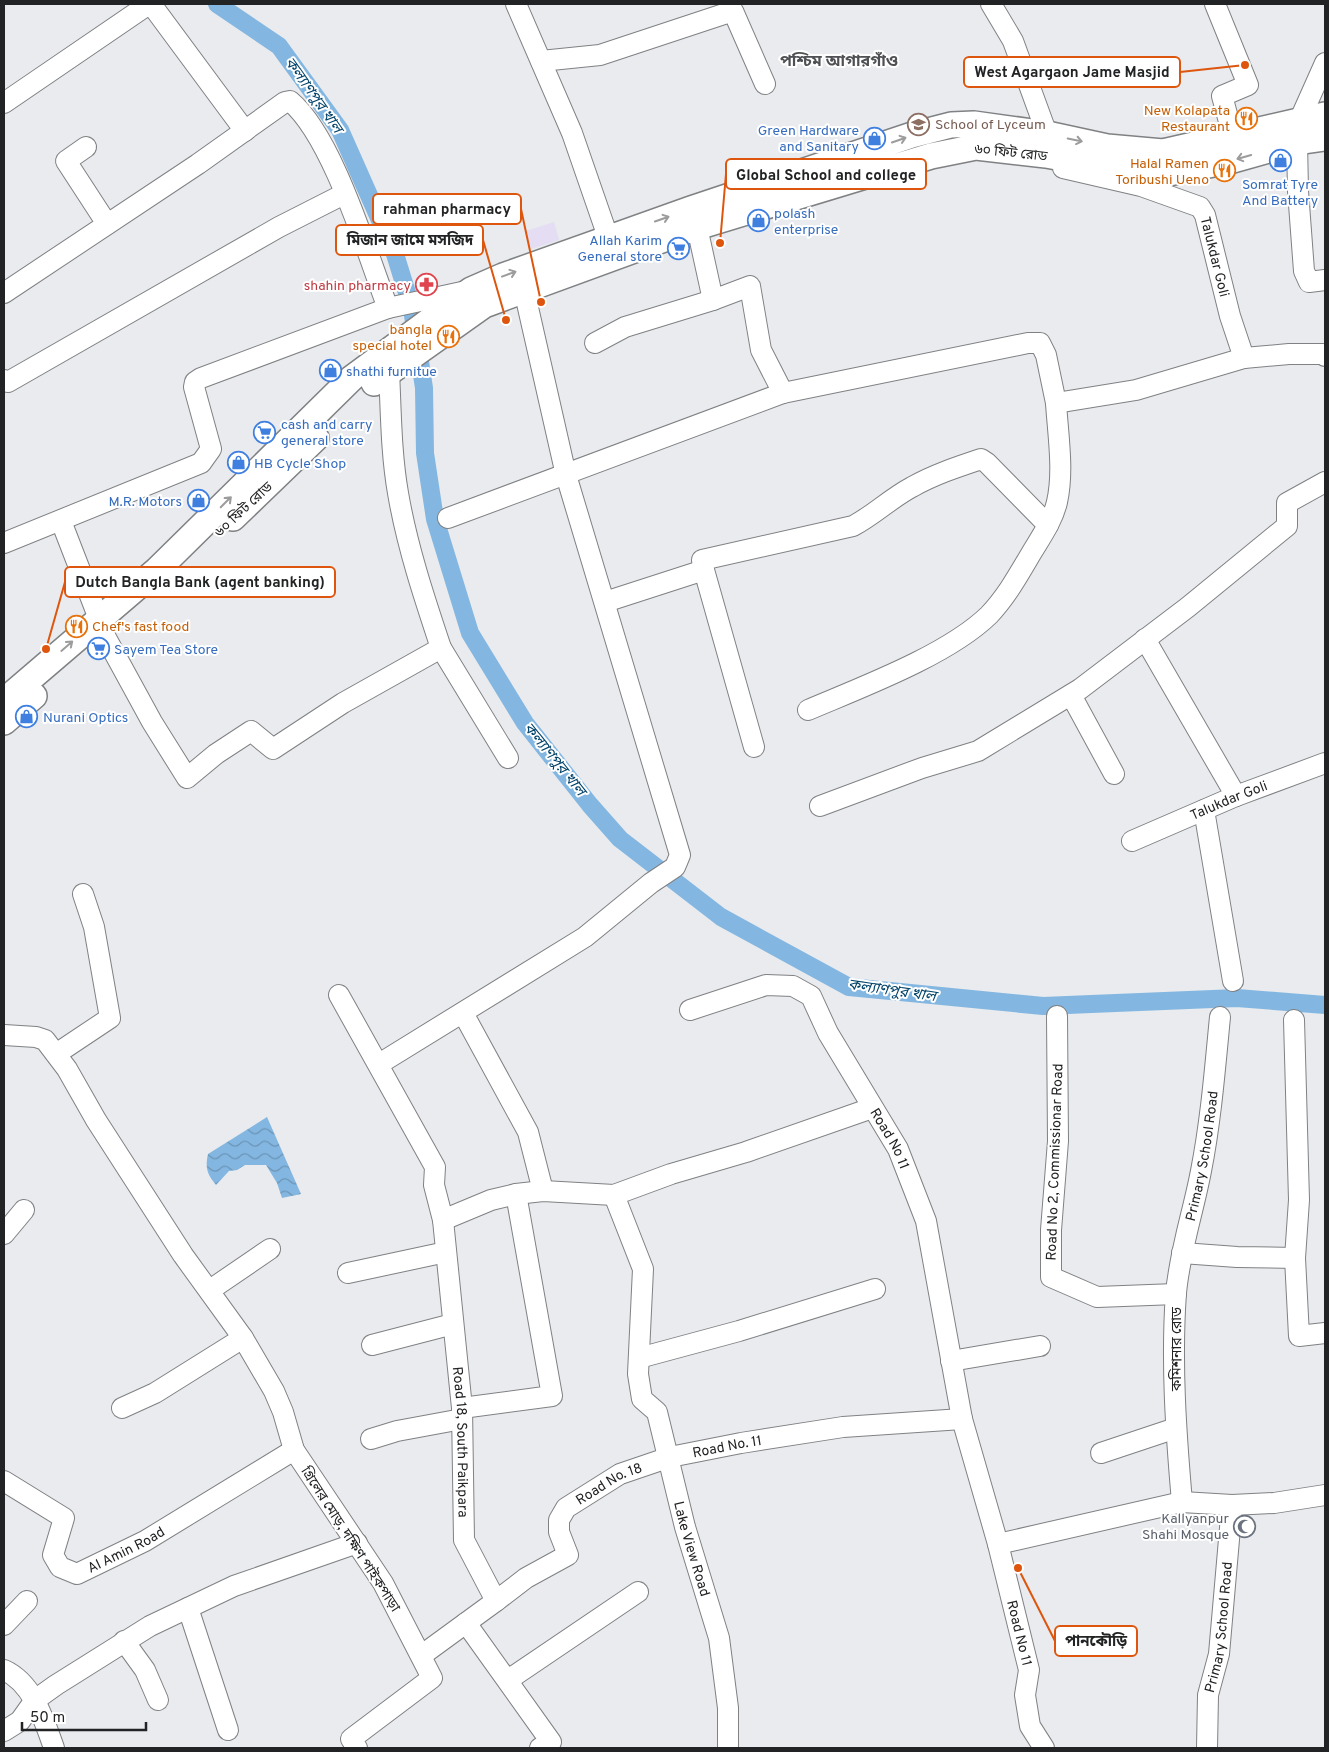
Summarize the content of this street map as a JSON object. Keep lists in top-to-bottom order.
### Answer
{
  "streets": {
    "street": [
      "৬০ ফিট রোড",
      "Talukdar Goli",
      "Road No 11",
      "Primary School Road",
      "Road No 2, Commissionar Road",
      "কমিশনার রোড",
      "Road 18, South Paikpara",
      "Road No. 11",
      "Road No. 18",
      "গ্রিলের মোড়, দক্ষিণ পাইকপাড়া",
      "Al Amin Road",
      "Lake View Road"
    ]
  },
  "crossings": [
    ["৬০ ফিট রোড", "Talukdar Goli"],
    ["Road No 11", "Road No. 11"],
    ["Primary School Road", "কমিশনার রোড"],
    ["Road No 2, Commissionar Road", "কমিশনার রোড"],
    ["Road 18, South Paikpara", "Road No. 18"],
    ["Road No. 11", "Road No. 18"],
    ["Road No. 11", "Lake View Road"],
    ["Road No. 18", "Lake View Road"],
    ["গ্রিলের মোড়, দক্ষিণ পাইকপাড়া", "Al Amin Road"]
  ],
  "districts": ["পশ্চিম আগারগাঁও"],
  "water": ["কল্যাণপুর খাল"],
  "places": {
    "other": [
      "West Agargaon Jame Masjid",
      "Global School and college",
      "rahman pharmacy",
      "মিজান জামে মসজিদ",
      "Dutch Bangla Bank (agent banking)",
      "পানকৌড়ি"
    ],
    "restaurant": [
      "New Kolapata Restaurant",
      "Halal Ramen Toribushi Ueno",
      "bangla special hotel",
      "Chef's fast food"
    ],
    "school or university": ["School of Lyceum"],
    "shop": [
      "Green Hardware and Sanitary",
      "Somrat Tyre And Battery",
      "polash enterprise",
      "shathi furnitue",
      "HB Cycle Shop",
      "M.R. Motors",
      "Nurani Optics"
    ],
    "supermarket": ["Allah Karim General store", "cash and carry general store", "Sayem Tea Store"],
    "pharmacy": ["shahin pharmacy"],
    "mosque": ["Kallyanpur Shahi Mosque"]
  },
  "scale_bar": "50 m"
}
